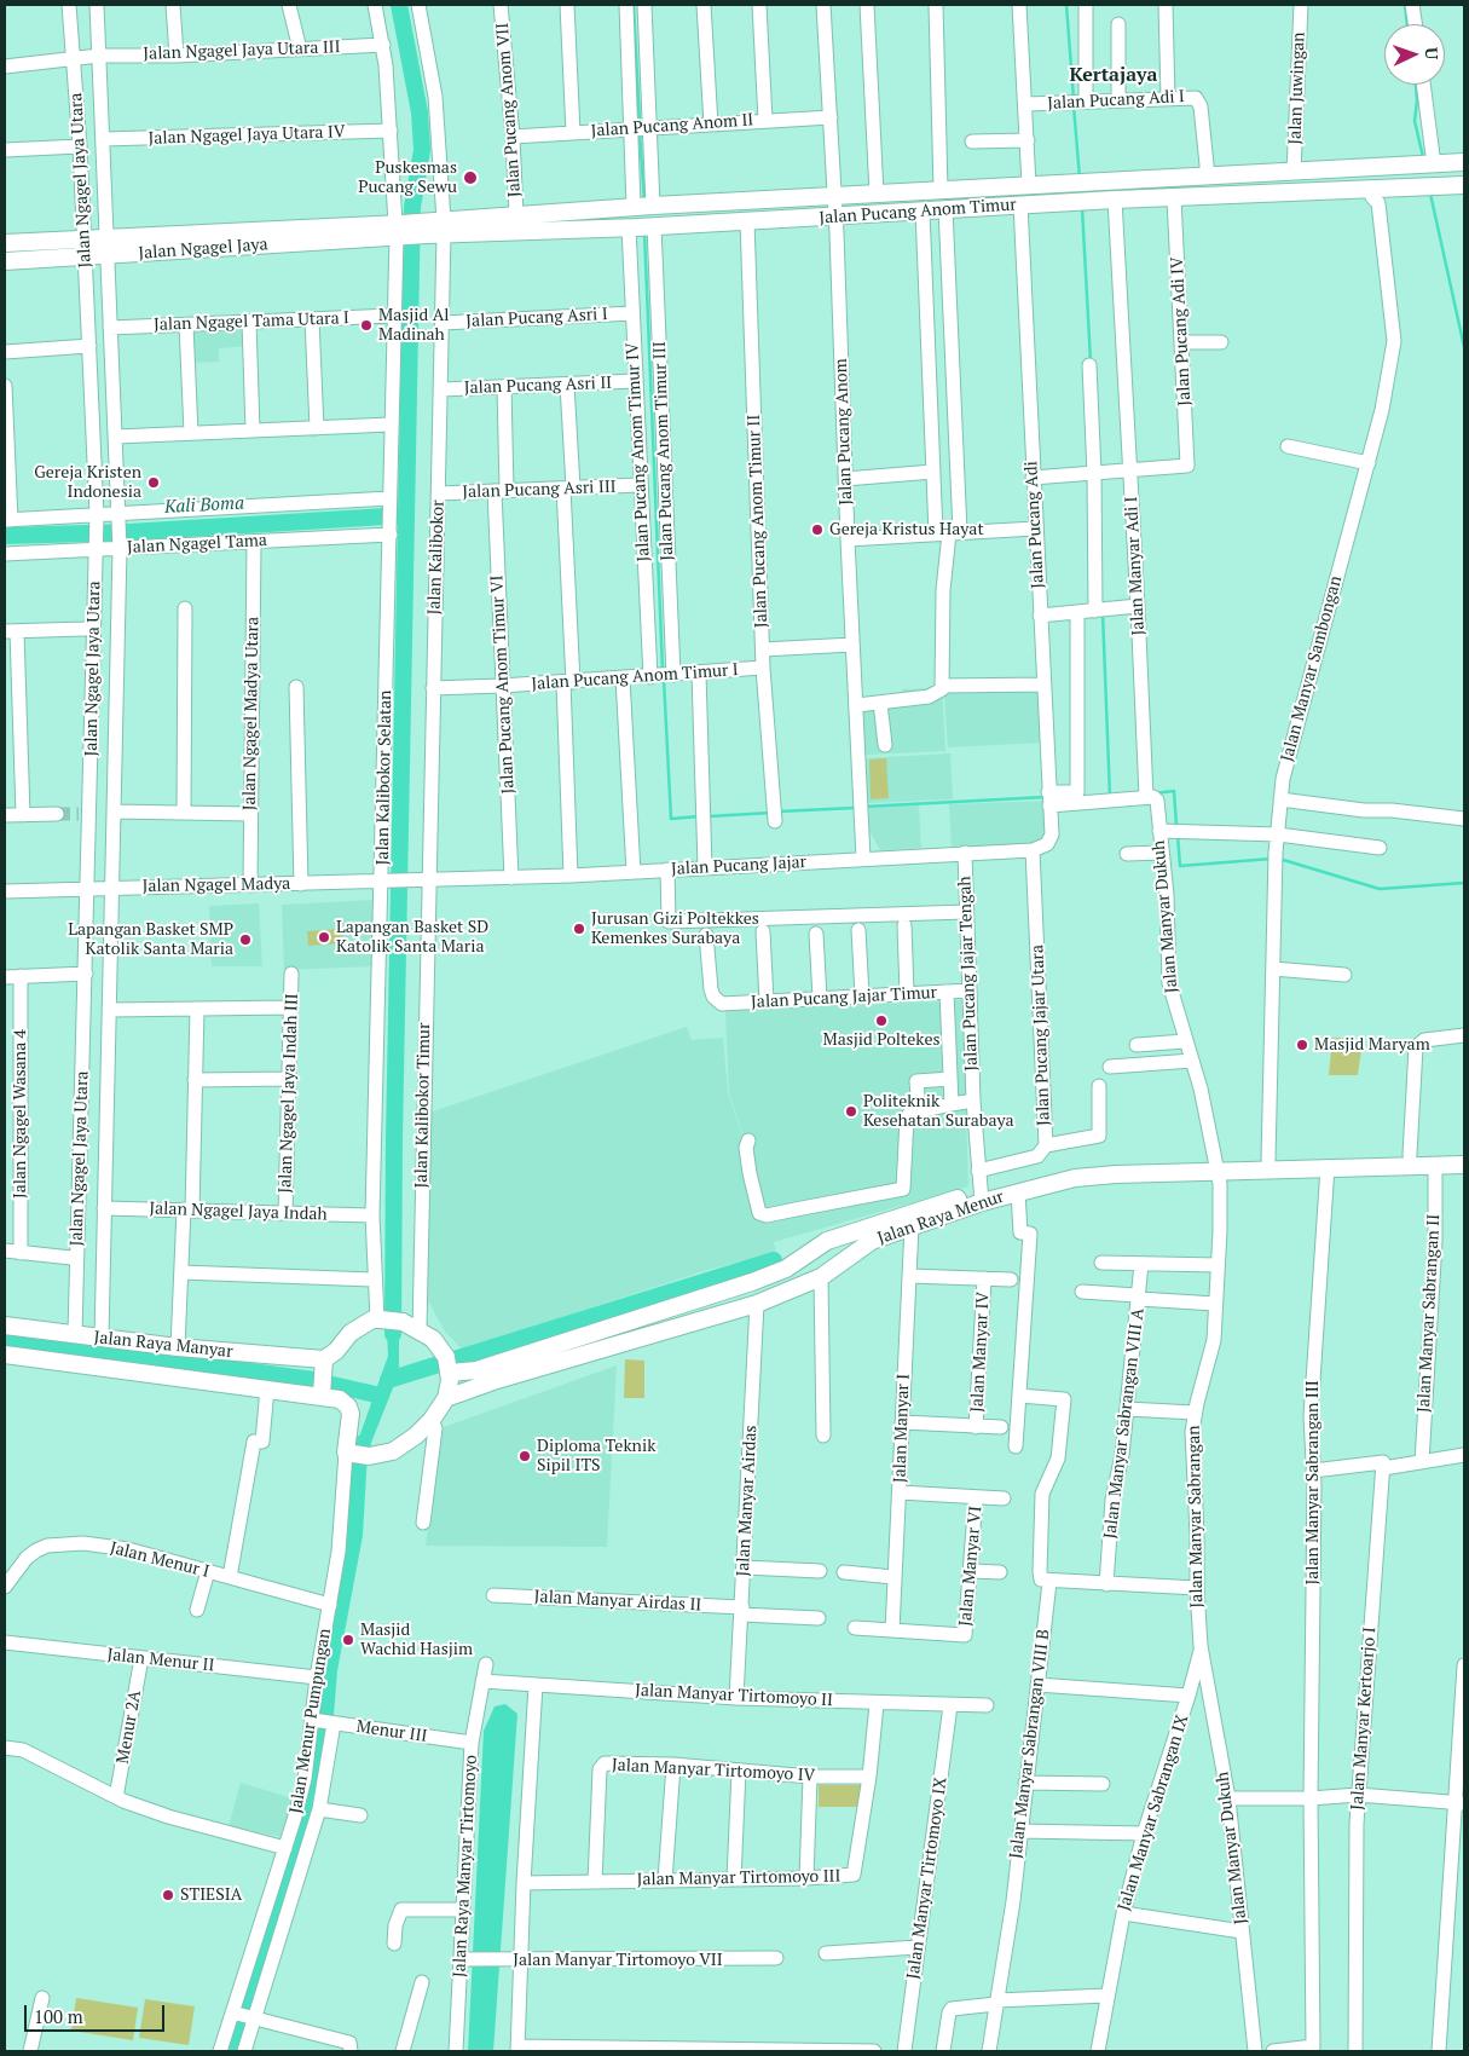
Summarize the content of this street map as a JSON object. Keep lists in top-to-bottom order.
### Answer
{
  "streets": {
    "main road": [
      "Jalan Pucang Anom Timur",
      "Jalan Ngagel Jaya",
      "Jalan Raya Menur",
      "Jalan Raya Manyar"
    ],
    "street": [
      "Jalan Ngagel Jaya Utara III",
      "Jalan Juwingan",
      "Jalan Pucang Adi I",
      "Jalan Pucang Anom VII",
      "Jalan Pucang Anom II",
      "Jalan Ngagel Jaya Utara IV",
      "Jalan Ngagel Jaya Utara",
      "Jalan Pucang Asri I",
      "Jalan Ngagel Tama Utara I",
      "Jalan Pucang Adi IV",
      "Jalan Pucang Asri II",
      "Jalan Pucang Anom",
      "Jalan Pucang Anom Timur III",
      "Jalan Pucang Anom Timur IV",
      "Jalan Pucang Asri III",
      "Jalan Pucang Anom Timur II",
      "Jalan Pucang Adi",
      "Jalan Ngagel Tama",
      "Jalan Kalibokor",
      "Jalan Manyar Adi I",
      "Jalan Manyar Sambongan",
      "Jalan Pucang Anom Timur I",
      "Jalan Pucang Anom Timur VI",
      "Jalan Ngagel Madya Utara",
      "Jalan Kalibokor Selatan",
      "Jalan Pucang Jajar",
      "Jalan Ngagel Madya",
      "Jalan Manyar Dukuh",
      "Jalan Pucang Jajar Tengah",
      "Jalan Pucang Jajar Timur",
      "Jalan Pucang Jajar Utara",
      "Jalan Ngagel Jaya Indah III",
      "Jalan Kalibokor Timur",
      "Jalan Ngagel Wasana 4",
      "Jalan Ngagel Jaya Indah",
      "Jalan Manyar Sabrangan II",
      "Jalan Manyar IV",
      "Jalan Manyar Sabrangan VIII A",
      "Jalan Manyar I",
      "Jalan Manyar Sabrangan III",
      "Jalan Manyar Airdas",
      "Jalan Manyar Sabrangan",
      "Jalan Menur I",
      "Jalan Manyar VI",
      "Jalan Manyar Airdas II",
      "Jalan Menur II",
      "Jalan Manyar Tirtomoyo II",
      "Jalan Manyar Kertoarjo I",
      "Jalan Menur Pumpungan",
      "Menur 2A",
      "Menur III",
      "Jalan Manyar Sabrangan VIII B",
      "Jalan Manyar Tirtomoyo IV",
      "Jalan Manyar Sabrangan IX",
      "Jalan Raya Manyar Tirtomoyo",
      "Jalan Manyar Tirtomoyo III",
      "Jalan Manyar Tirtomoyo IX",
      "Jalan Manyar Tirtomoyo VII"
    ]
  },
  "crossings": [
    ["Jalan Ngagel Jaya Utara III", "Jalan Ngagel Jaya Utara"],
    ["Jalan Ngagel Jaya Utara III", "Jalan Kalibokor Selatan"],
    ["Jalan Juwingan", "Jalan Pucang Anom Timur"],
    ["Jalan Pucang Adi I", "Jalan Pucang Anom Timur"],
    ["Jalan Pucang Anom VII", "Jalan Pucang Anom II"],
    ["Jalan Pucang Anom VII", "Jalan Pucang Anom Timur"],
    ["Jalan Pucang Anom II", "Jalan Pucang Anom"],
    ["Jalan Ngagel Jaya Utara IV", "Jalan Ngagel Jaya Utara"],
    ["Jalan Ngagel Jaya Utara IV", "Jalan Kalibokor Selatan"],
    ["Jalan Ngagel Jaya Utara", "Jalan Ngagel Jaya"],
    ["Jalan Ngagel Jaya Utara", "Jalan Ngagel Tama Utara I"],
    ["Jalan Ngagel Jaya Utara", "Jalan Ngagel Tama"],
    ["Jalan Ngagel Jaya Utara", "Jalan Ngagel Madya"],
    ["Jalan Ngagel Jaya Utara", "Jalan Ngagel Jaya Indah"],
    ["Jalan Ngagel Jaya Utara", "Jalan Raya Manyar"],
    ["Jalan Pucang Anom Timur", "Jalan Ngagel Jaya"],
    ["Jalan Pucang Anom Timur", "Jalan Pucang Adi IV"],
    ["Jalan Pucang Anom Timur", "Jalan Pucang Anom"],
    ["Jalan Pucang Anom Timur", "Jalan Pucang Anom Timur III"],
    ["Jalan Pucang Anom Timur", "Jalan Pucang Anom Timur IV"],
    ["Jalan Pucang Anom Timur", "Jalan Pucang Anom Timur II"],
    ["Jalan Pucang Anom Timur", "Jalan Pucang Adi"],
    ["Jalan Pucang Anom Timur", "Jalan Kalibokor"],
    ["Jalan Pucang Anom Timur", "Jalan Manyar Adi I"],
    ["Jalan Pucang Anom Timur", "Jalan Manyar Sambongan"],
    ["Jalan Pucang Anom Timur", "Jalan Kalibokor Selatan"],
    ["Jalan Ngagel Jaya", "Jalan Kalibokor Selatan"],
    ["Jalan Pucang Asri I", "Jalan Pucang Anom Timur IV"],
    ["Jalan Pucang Asri I", "Jalan Kalibokor"],
    ["Jalan Ngagel Tama Utara I", "Jalan Kalibokor Selatan"],
    ["Jalan Pucang Adi IV", "Jalan Manyar Adi I"],
    ["Jalan Pucang Asri II", "Jalan Pucang Anom Timur IV"],
    ["Jalan Pucang Asri II", "Jalan Kalibokor"],
    ["Jalan Pucang Asri II", "Jalan Pucang Anom Timur VI"],
    ["Jalan Pucang Anom", "Jalan Pucang Jajar"],
    ["Jalan Pucang Anom Timur III", "Jalan Pucang Anom Timur IV"],
    ["Jalan Pucang Anom Timur III", "Jalan Pucang Anom Timur I"],
    ["Jalan Pucang Anom Timur IV", "Jalan Pucang Asri III"],
    ["Jalan Pucang Anom Timur IV", "Jalan Pucang Anom Timur I"],
    ["Jalan Pucang Asri III", "Jalan Kalibokor"],
    ["Jalan Pucang Asri III", "Jalan Pucang Anom Timur VI"],
    ["Jalan Pucang Anom Timur II", "Jalan Pucang Anom Timur I"],
    ["Jalan Pucang Adi", "Jalan Pucang Jajar"],
    ["Jalan Ngagel Tama", "Jalan Ngagel Madya Utara"],
    ["Jalan Ngagel Tama", "Jalan Kalibokor Selatan"],
    ["Jalan Kalibokor", "Jalan Pucang Anom Timur I"],
    ["Jalan Kalibokor", "Jalan Pucang Jajar"],
    ["Jalan Kalibokor", "Jalan Ngagel Madya"],
    ["Jalan Kalibokor", "Jalan Kalibokor Timur"],
    ["Jalan Manyar Adi I", "Jalan Manyar Dukuh"],
    ["Jalan Manyar Sambongan", "Jalan Raya Menur"],
    ["Jalan Pucang Anom Timur I", "Jalan Pucang Anom Timur VI"],
    ["Jalan Pucang Anom Timur VI", "Jalan Pucang Jajar"],
    ["Jalan Ngagel Madya Utara", "Jalan Ngagel Madya"],
    ["Jalan Kalibokor Selatan", "Jalan Ngagel Madya"],
    ["Jalan Kalibokor Selatan", "Jalan Ngagel Jaya Indah"],
    ["Jalan Pucang Jajar", "Jalan Ngagel Madya"],
    ["Jalan Pucang Jajar", "Jalan Pucang Jajar Tengah"],
    ["Jalan Pucang Jajar", "Jalan Pucang Jajar Utara"],
    ["Jalan Pucang Jajar", "Jalan Kalibokor Timur"],
    ["Jalan Ngagel Madya", "Jalan Kalibokor Timur"],
    ["Jalan Manyar Dukuh", "Jalan Raya Menur"],
    ["Jalan Manyar Dukuh", "Jalan Manyar Sabrangan"],
    ["Jalan Manyar Dukuh", "Jalan Manyar Sabrangan IX"],
    ["Jalan Pucang Jajar Tengah", "Jalan Pucang Jajar Timur"],
    ["Jalan Pucang Jajar Tengah", "Jalan Pucang Jajar Utara"],
    ["Jalan Pucang Jajar Tengah", "Jalan Raya Menur"],
    ["Jalan Ngagel Jaya Indah III", "Jalan Ngagel Jaya Indah"],
    ["Jalan Raya Menur", "Jalan Manyar Sabrangan II"],
    ["Jalan Raya Menur", "Jalan Manyar I"],
    ["Jalan Raya Menur", "Jalan Manyar Sabrangan III"],
    ["Jalan Raya Menur", "Jalan Manyar Airdas"],
    ["Jalan Raya Menur", "Jalan Manyar Sabrangan"],
    ["Jalan Manyar I", "Jalan Manyar VI"],
    ["Jalan Manyar Airdas", "Jalan Manyar Airdas II"],
    ["Jalan Manyar Airdas", "Jalan Manyar Tirtomoyo II"],
    ["Jalan Manyar Sabrangan", "Jalan Manyar Sabrangan IX"],
    ["Jalan Menur I", "Jalan Menur Pumpungan"],
    ["Jalan Menur II", "Jalan Menur Pumpungan"],
    ["Jalan Menur II", "Menur 2A"],
    ["Jalan Manyar Tirtomoyo II", "Jalan Raya Manyar Tirtomoyo"],
    ["Jalan Manyar Tirtomoyo II", "Jalan Manyar Tirtomoyo III"],
    ["Jalan Manyar Tirtomoyo II", "Jalan Manyar Tirtomoyo IX"],
    ["Jalan Menur Pumpungan", "Menur III"],
    ["Menur III", "Jalan Raya Manyar Tirtomoyo"],
    ["Jalan Manyar Tirtomoyo IV", "Jalan Manyar Tirtomoyo III"],
    ["Jalan Raya Manyar Tirtomoyo", "Jalan Manyar Tirtomoyo VII"]
  ],
  "districts": ["Kertajaya"],
  "water": ["Kali Boma"],
  "places": [
    "Puskesmas Pucang Sewu",
    "Masjid Al Madinah",
    "Gereja Kristen Indonesia",
    "Gereja Kristus Hayat",
    "Jurusan Gizi Poltekkes Kemenkes Surabaya",
    "Lapangan Basket SD Katolik Santa Maria",
    "Lapangan Basket SMP Katolik Santa Maria",
    "Masjid Poltekes",
    "Masjid Maryam",
    "Politeknik Kesehatan Surabaya",
    "Diploma Teknik Sipil ITS",
    "Masjid Wachid Hasjim",
    "STIESIA"
  ],
  "scale_bar": "100 m",
  "north": "right"
}
